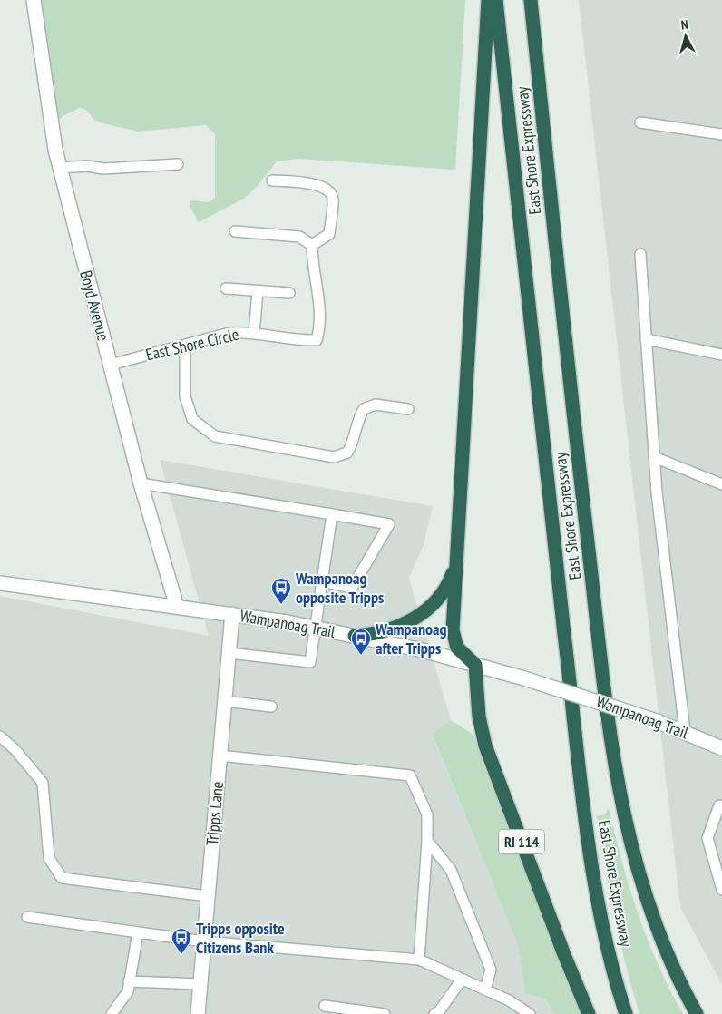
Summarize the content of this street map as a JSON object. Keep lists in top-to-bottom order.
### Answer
{
  "streets": {
    "highway": ["East Shore Expressway", "RI 114"],
    "street": ["Boyd Avenue", "Wampanoag Trail", "Tripps Lane"],
    "lane": ["East Shore Circle"]
  },
  "crossings": [
    ["Boyd Avenue", "East Shore Circle"],
    ["Boyd Avenue", "Wampanoag Trail"],
    ["Wampanoag Trail", "Tripps Lane"],
    ["Wampanoag Trail", "RI 114"]
  ],
  "places": {
    "bus stop": ["Wampanoag opposite Tripps", "Wampanoag after Tripps", "Tripps opposite Citizens Bank"]
  },
  "north": "top"
}
